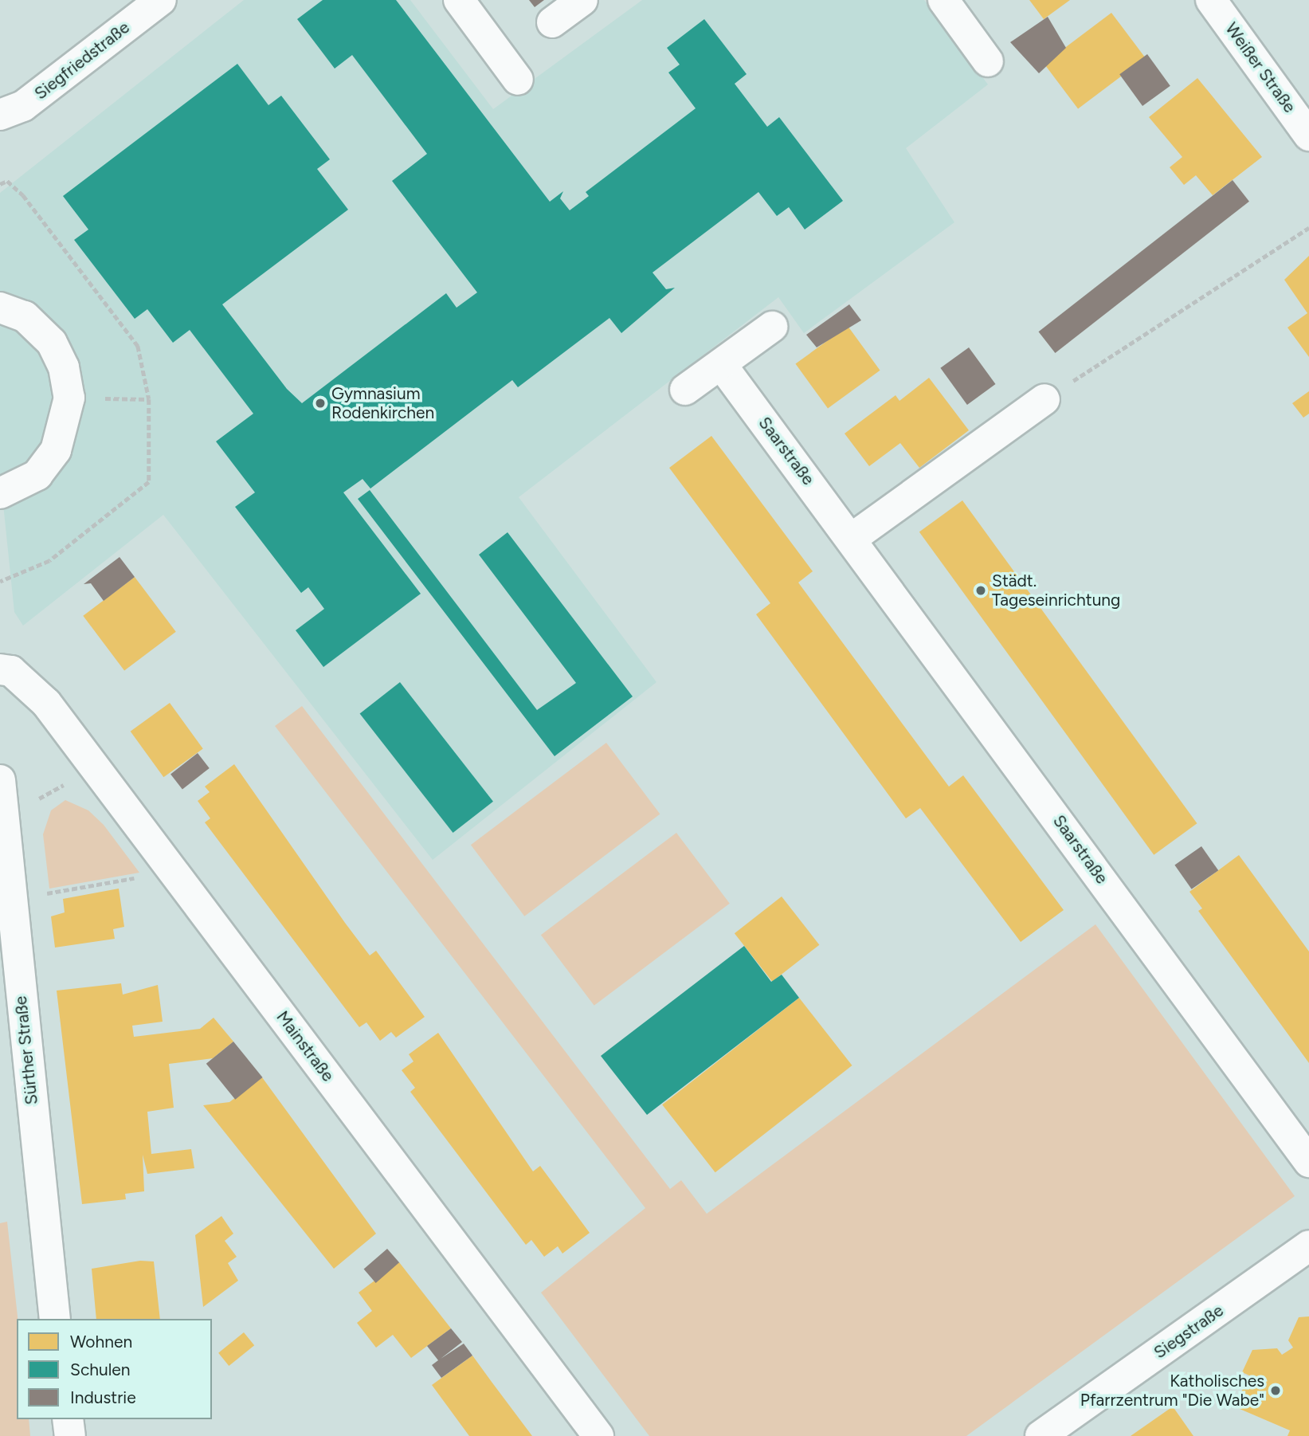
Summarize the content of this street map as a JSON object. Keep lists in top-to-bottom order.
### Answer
{
  "streets": {
    "street": [
      "Siegfriedstraße",
      "Weißer Straße",
      "Saarstraße",
      "Mainstraße",
      "Sürther Straße",
      "Siegstraße"
    ]
  },
  "places": ["Gymnasium Rodenkirchen", "Städt. Tageseinrichtung", "Katholisches Pfarrzentrum \"Die Wabe\""],
  "legend": ["Wohnen", "Schulen", "Industrie"]
}
